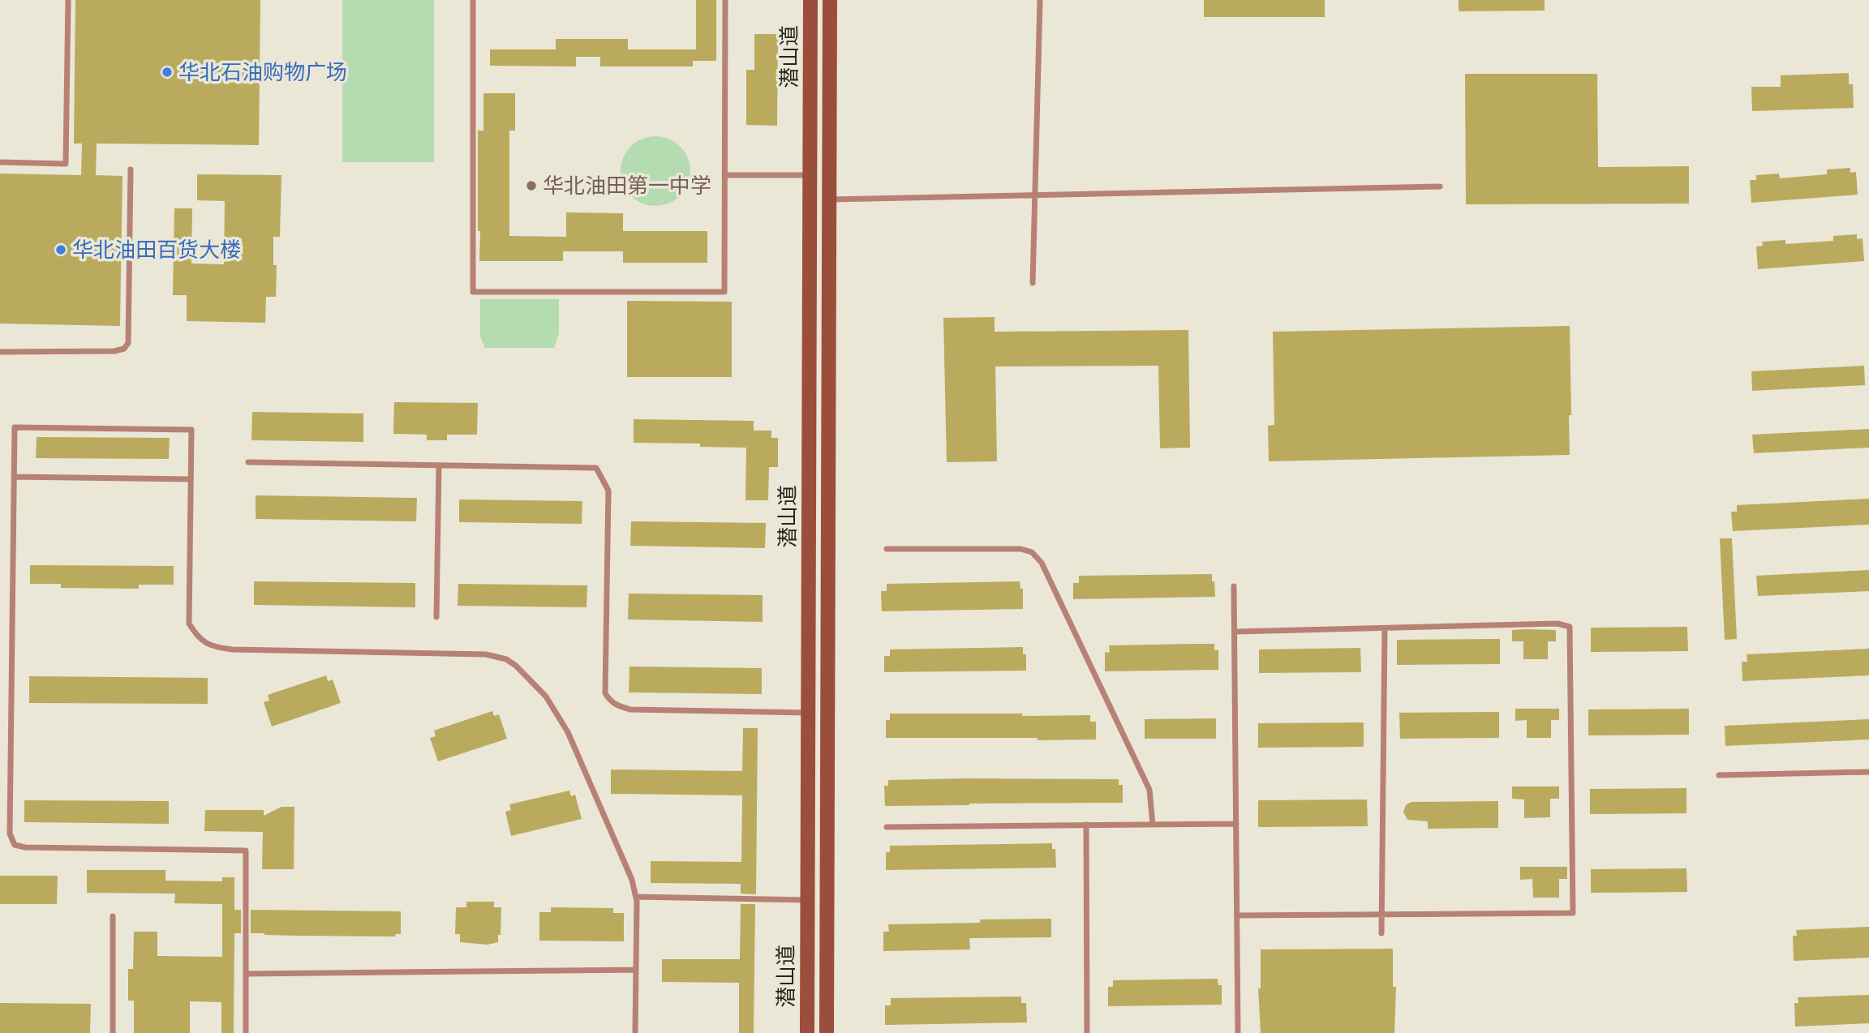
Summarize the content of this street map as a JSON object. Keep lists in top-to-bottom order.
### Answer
{
  "streets": {
    "main road": ["潜山道"]
  },
  "places": ["华北石油购物广场", "华北油田第一中学", "华北油田百货大楼"]
}
